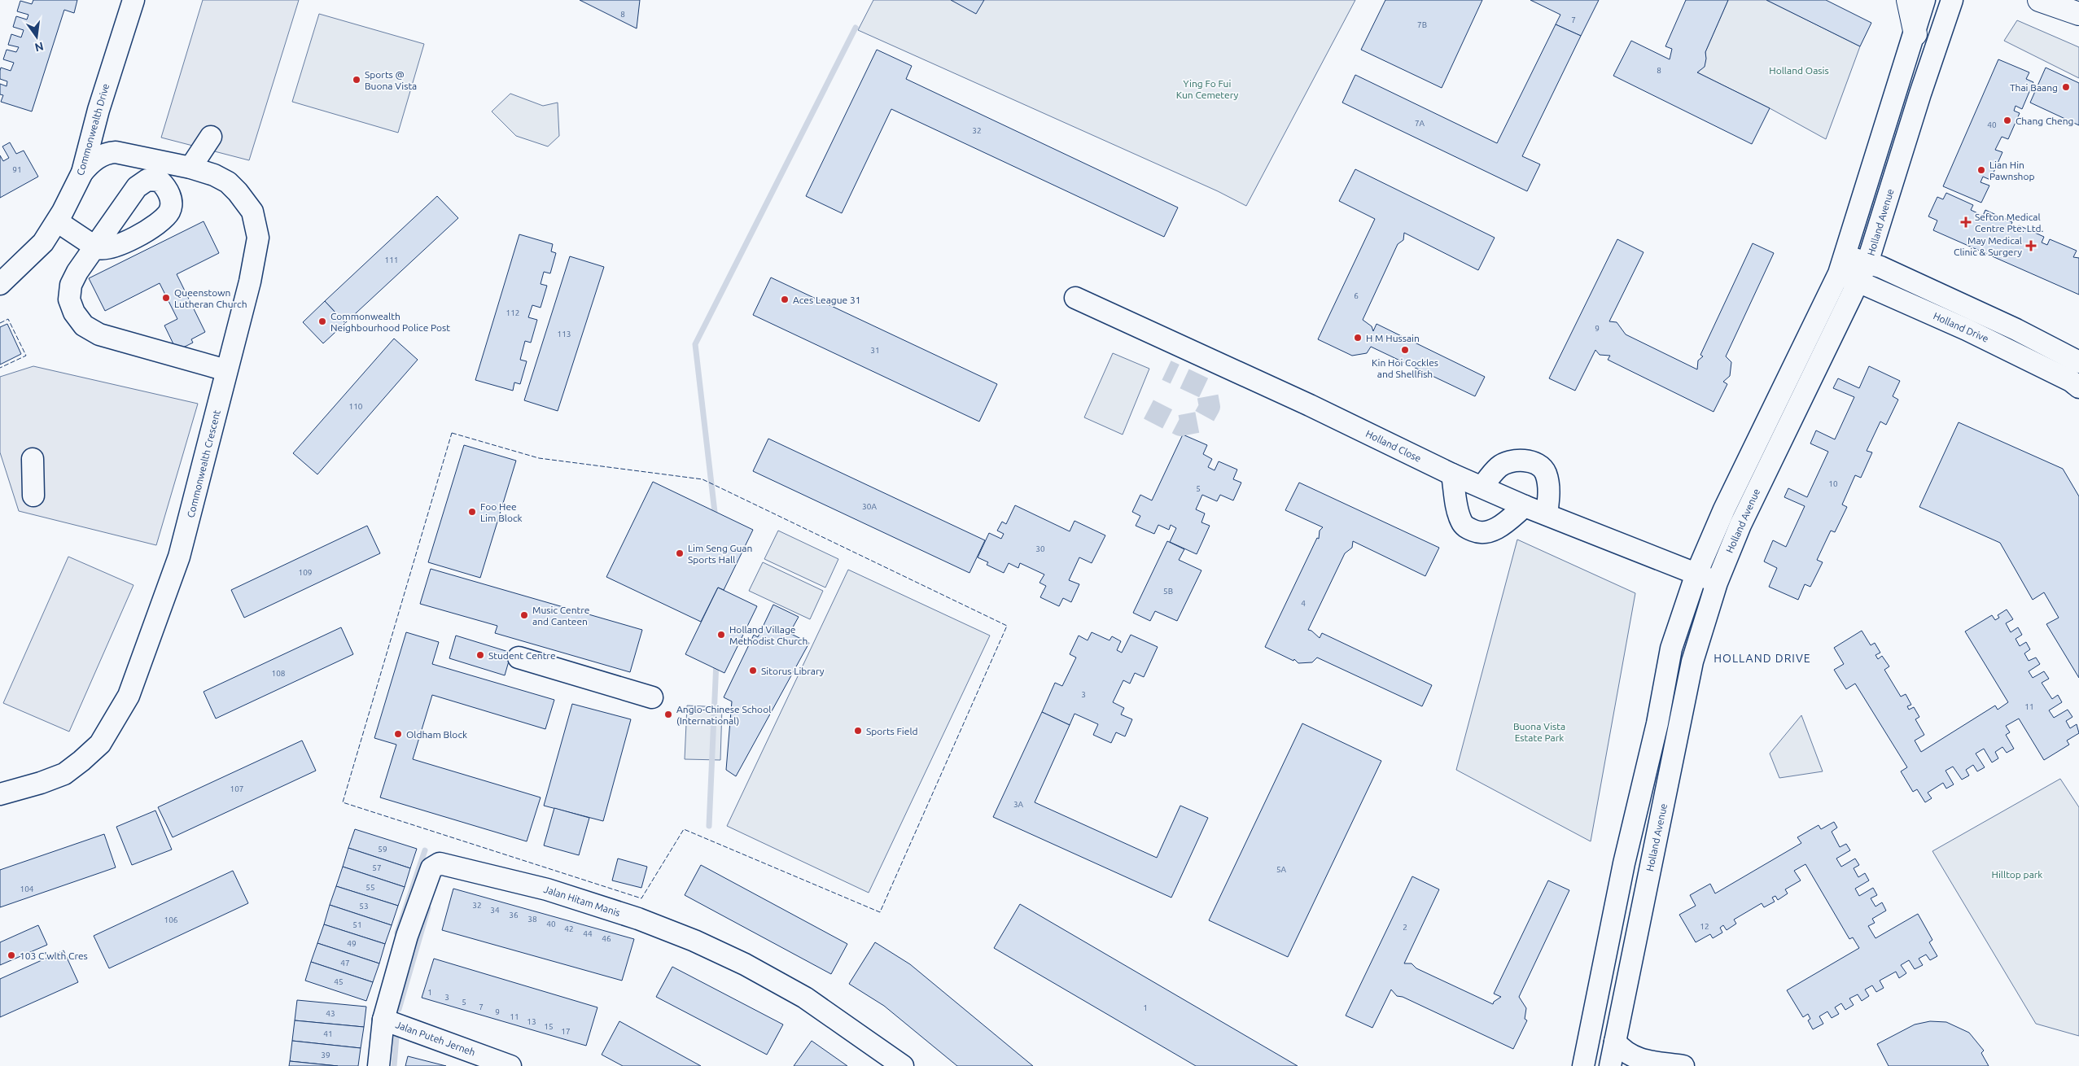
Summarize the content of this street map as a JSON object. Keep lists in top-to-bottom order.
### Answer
{
  "streets": {
    "street": [
      "Commonwealth Drive",
      "Holland Avenue",
      "Holland Drive",
      "Holland Close",
      "Commonwealth Crescent",
      "Jalan Hitam Manis",
      "Jalan Puteh Jerneh"
    ]
  },
  "crossings": [
    ["Holland Avenue", "Holland Drive"],
    ["Holland Avenue", "Holland Close"],
    ["Jalan Hitam Manis", "Jalan Puteh Jerneh"]
  ],
  "districts": ["HOLLAND DRIVE"],
  "parks": [
    "Holland Oasis",
    "Ying Fo Fui Kun Cemetery",
    "Buona Vista Estate Park",
    "Hilltop park"
  ],
  "places": {
    "other": [
      "Sports @ Buona Vista",
      "Thai Baang",
      "Chang Cheng",
      "Lian Hin Pawnshop",
      "Queenstown Lutheran Church",
      "Aces League 31",
      "Commonwealth Neighbourhood Police Post",
      "H M Hussain",
      "Kin Hoi Cockles and Shellfish",
      "Foo Hee Lim Block",
      "Lim Seng Guan Sports Hall",
      "Music Centre and Canteen",
      "Holland Village Methodist Church",
      "Student Centre",
      "Sitorus Library",
      "Anglo-Chinese School (International)",
      "Sports Field",
      "Oldham Block",
      "103 C'wlth Cres"
    ],
    "health": ["Sefton Medical Centre Pte. Ltd.", "May Medical Clinic & Surgery"]
  },
  "house_numbers": [
    "8",
    "7",
    "7B",
    "8",
    "7A",
    "40",
    "32",
    "91",
    "111",
    "6",
    "112",
    "9",
    "113",
    "31",
    "110",
    "10",
    "5",
    "30A",
    "30",
    "109",
    "5B",
    "4",
    "108",
    "3",
    "11",
    "107",
    "3A",
    "59",
    "57",
    "5A",
    "55",
    "104",
    "32",
    "53",
    "34",
    "36",
    "38",
    "106",
    "40",
    "51",
    "12",
    "2",
    "42",
    "44",
    "46",
    "49",
    "47",
    "45",
    "1",
    "3",
    "5",
    "7",
    "1",
    "9",
    "43",
    "11",
    "13",
    "15",
    "17",
    "41",
    "39"
  ],
  "north": "bottom"
}
